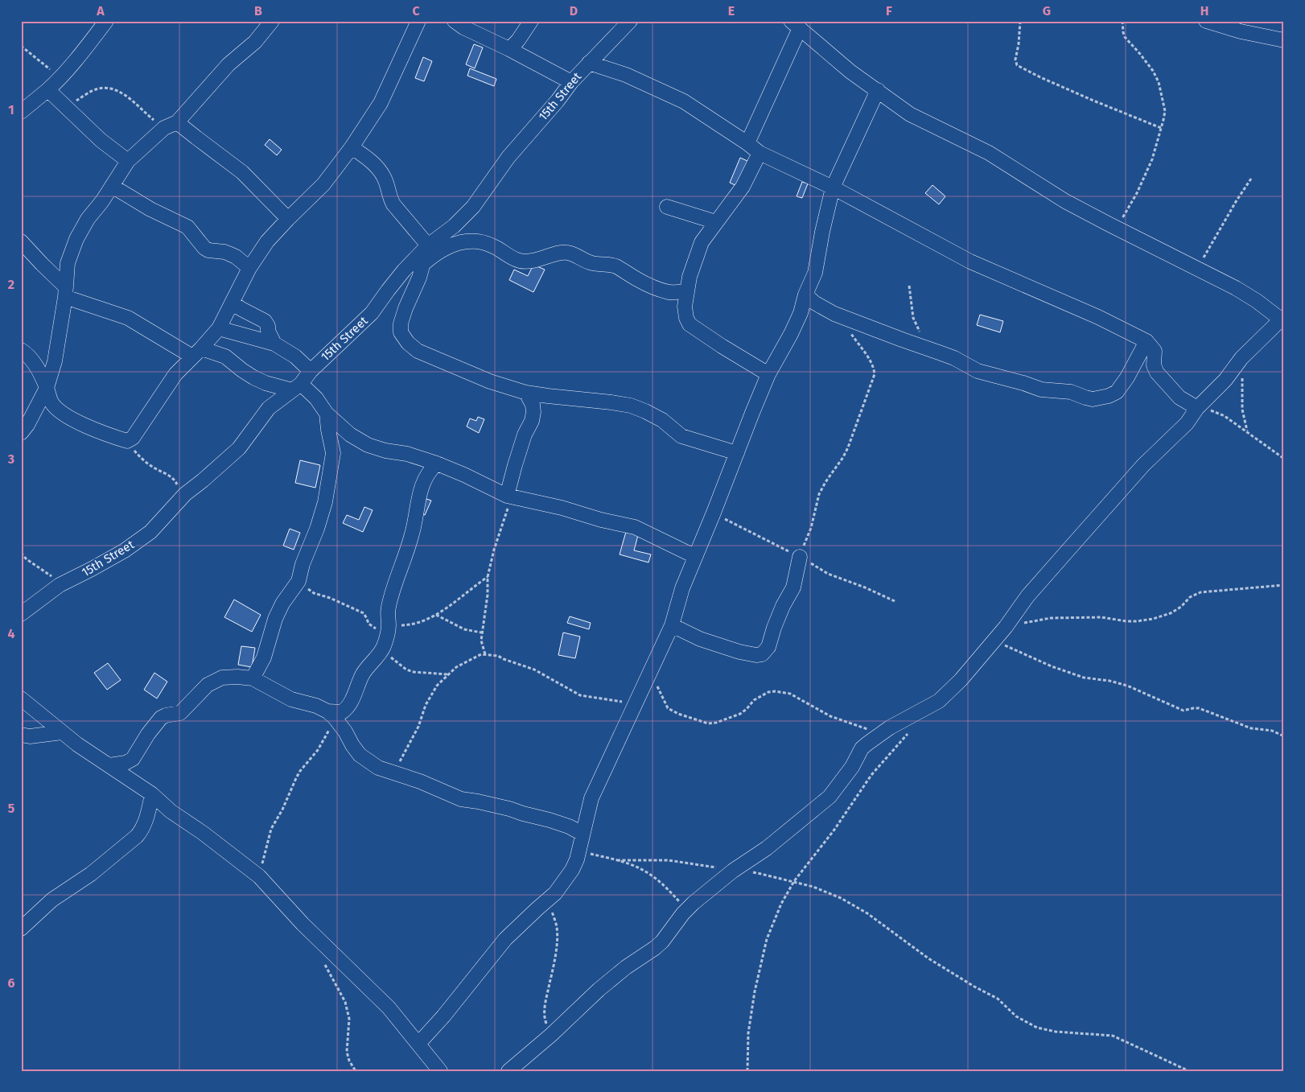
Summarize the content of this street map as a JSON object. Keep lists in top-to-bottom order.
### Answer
{
  "streets": {
    "street": ["15th Street"]
  },
  "grid": {
    "columns": [
      "A",
      "B",
      "C",
      "D",
      "E",
      "F",
      "G",
      "H"
    ],
    "rows": [
      "1",
      "2",
      "3",
      "4",
      "5",
      "6"
    ]
  }
}
